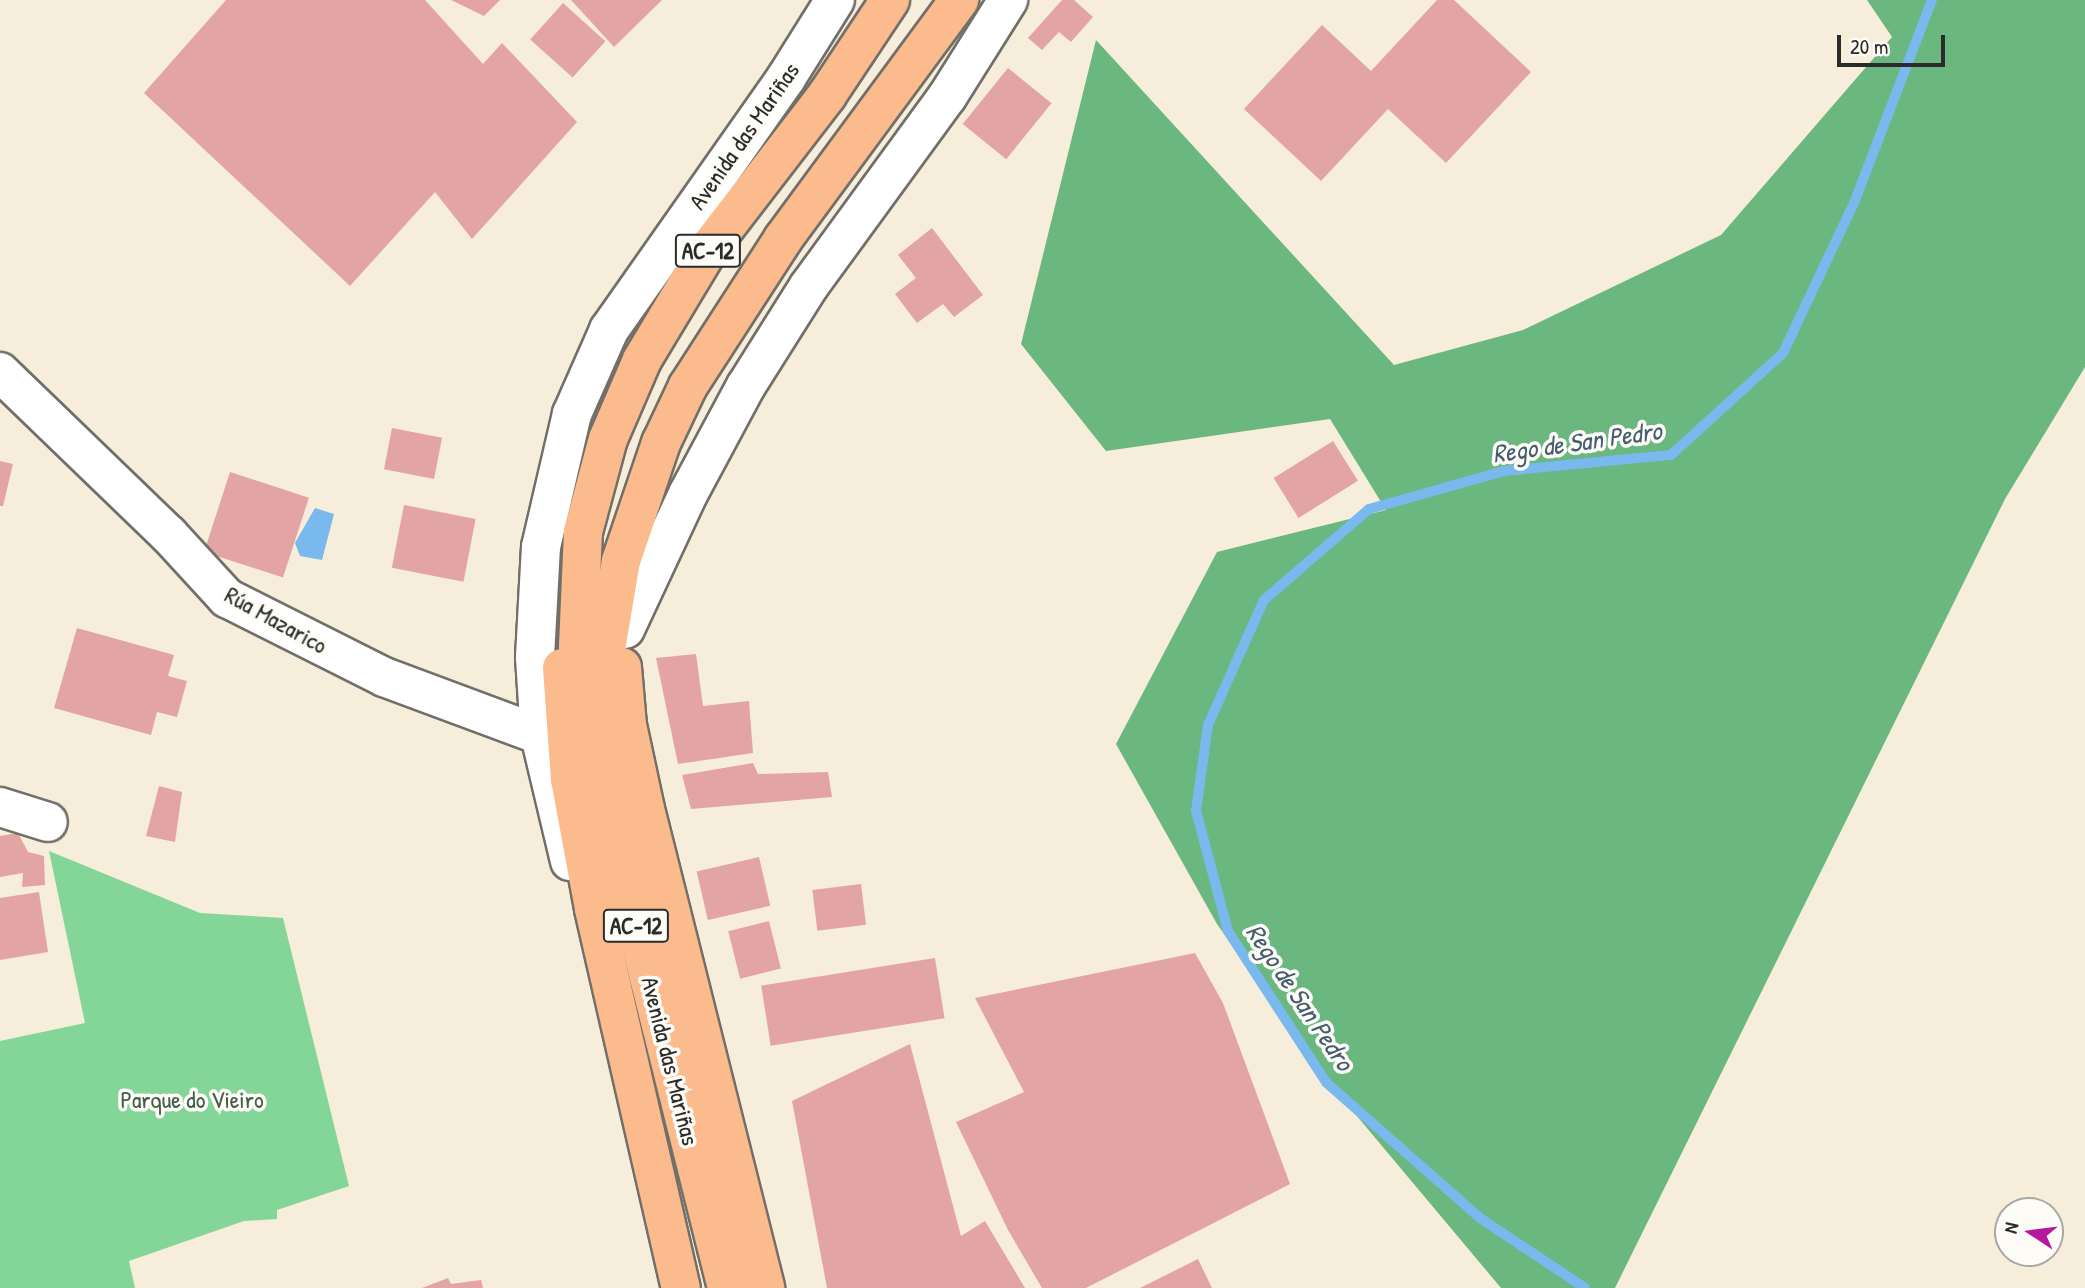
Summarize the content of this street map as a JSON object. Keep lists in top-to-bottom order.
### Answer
{
  "streets": {
    "highway": ["Avenida das Mariñas", "AC-12"],
    "street": ["Rúa Mazarico"]
  },
  "crossings": [
    ["Avenida das Mariñas", "Rúa Mazarico"]
  ],
  "water": ["Rego de San Pedro"],
  "parks": ["Parque do Vieiro"],
  "scale_bar": "20 m",
  "north": "left"
}
